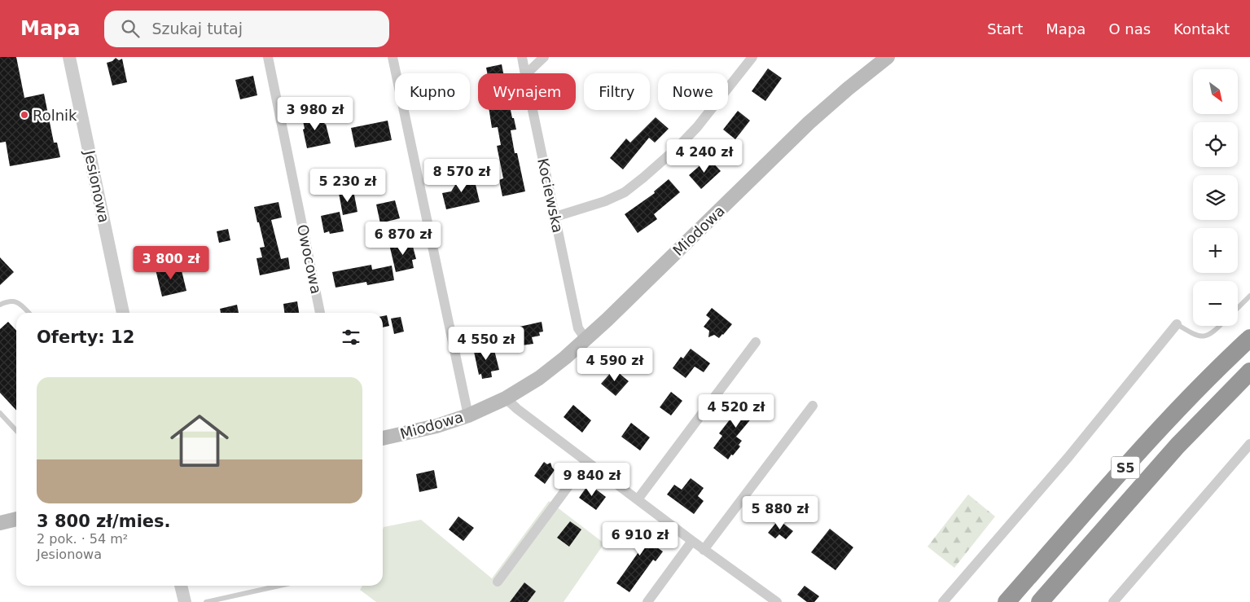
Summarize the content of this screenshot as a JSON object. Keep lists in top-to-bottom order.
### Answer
{
  "streets": {
    "highway": ["S5"],
    "main road": ["Miodowa"],
    "street": ["Jesionowa", "Kociewska", "Owocowa"]
  },
  "crossings": [
    ["Kociewska", "Miodowa"]
  ],
  "places": ["Rolnik"],
  "north": "bottom right",
  "page": {
    "header": "Mapa",
    "search": "Szukaj tutaj",
    "nav": [
      "Start",
      "Mapa",
      "O nas",
      "Kontakt"
    ],
    "map_buttons": ["+", "−"],
    "chip": [
      "Kupno",
      "Wynajem",
      "Filtry",
      "Nowe"
    ],
    "price": [
      "3 980 zł",
      "4 240 zł",
      "8 570 zł",
      "5 230 zł",
      "6 870 zł",
      "3 800 zł",
      "4 550 zł",
      "4 590 zł",
      "4 520 zł",
      "9 840 zł",
      "5 880 zł",
      "6 910 zł"
    ],
    "heading": "Oferty: 12",
    "list": [
      {
        "name": "3 800 zł/mies.",
        "note": "2 pok. · 54 m² · Jesionowa"
      }
    ]
  }
}
